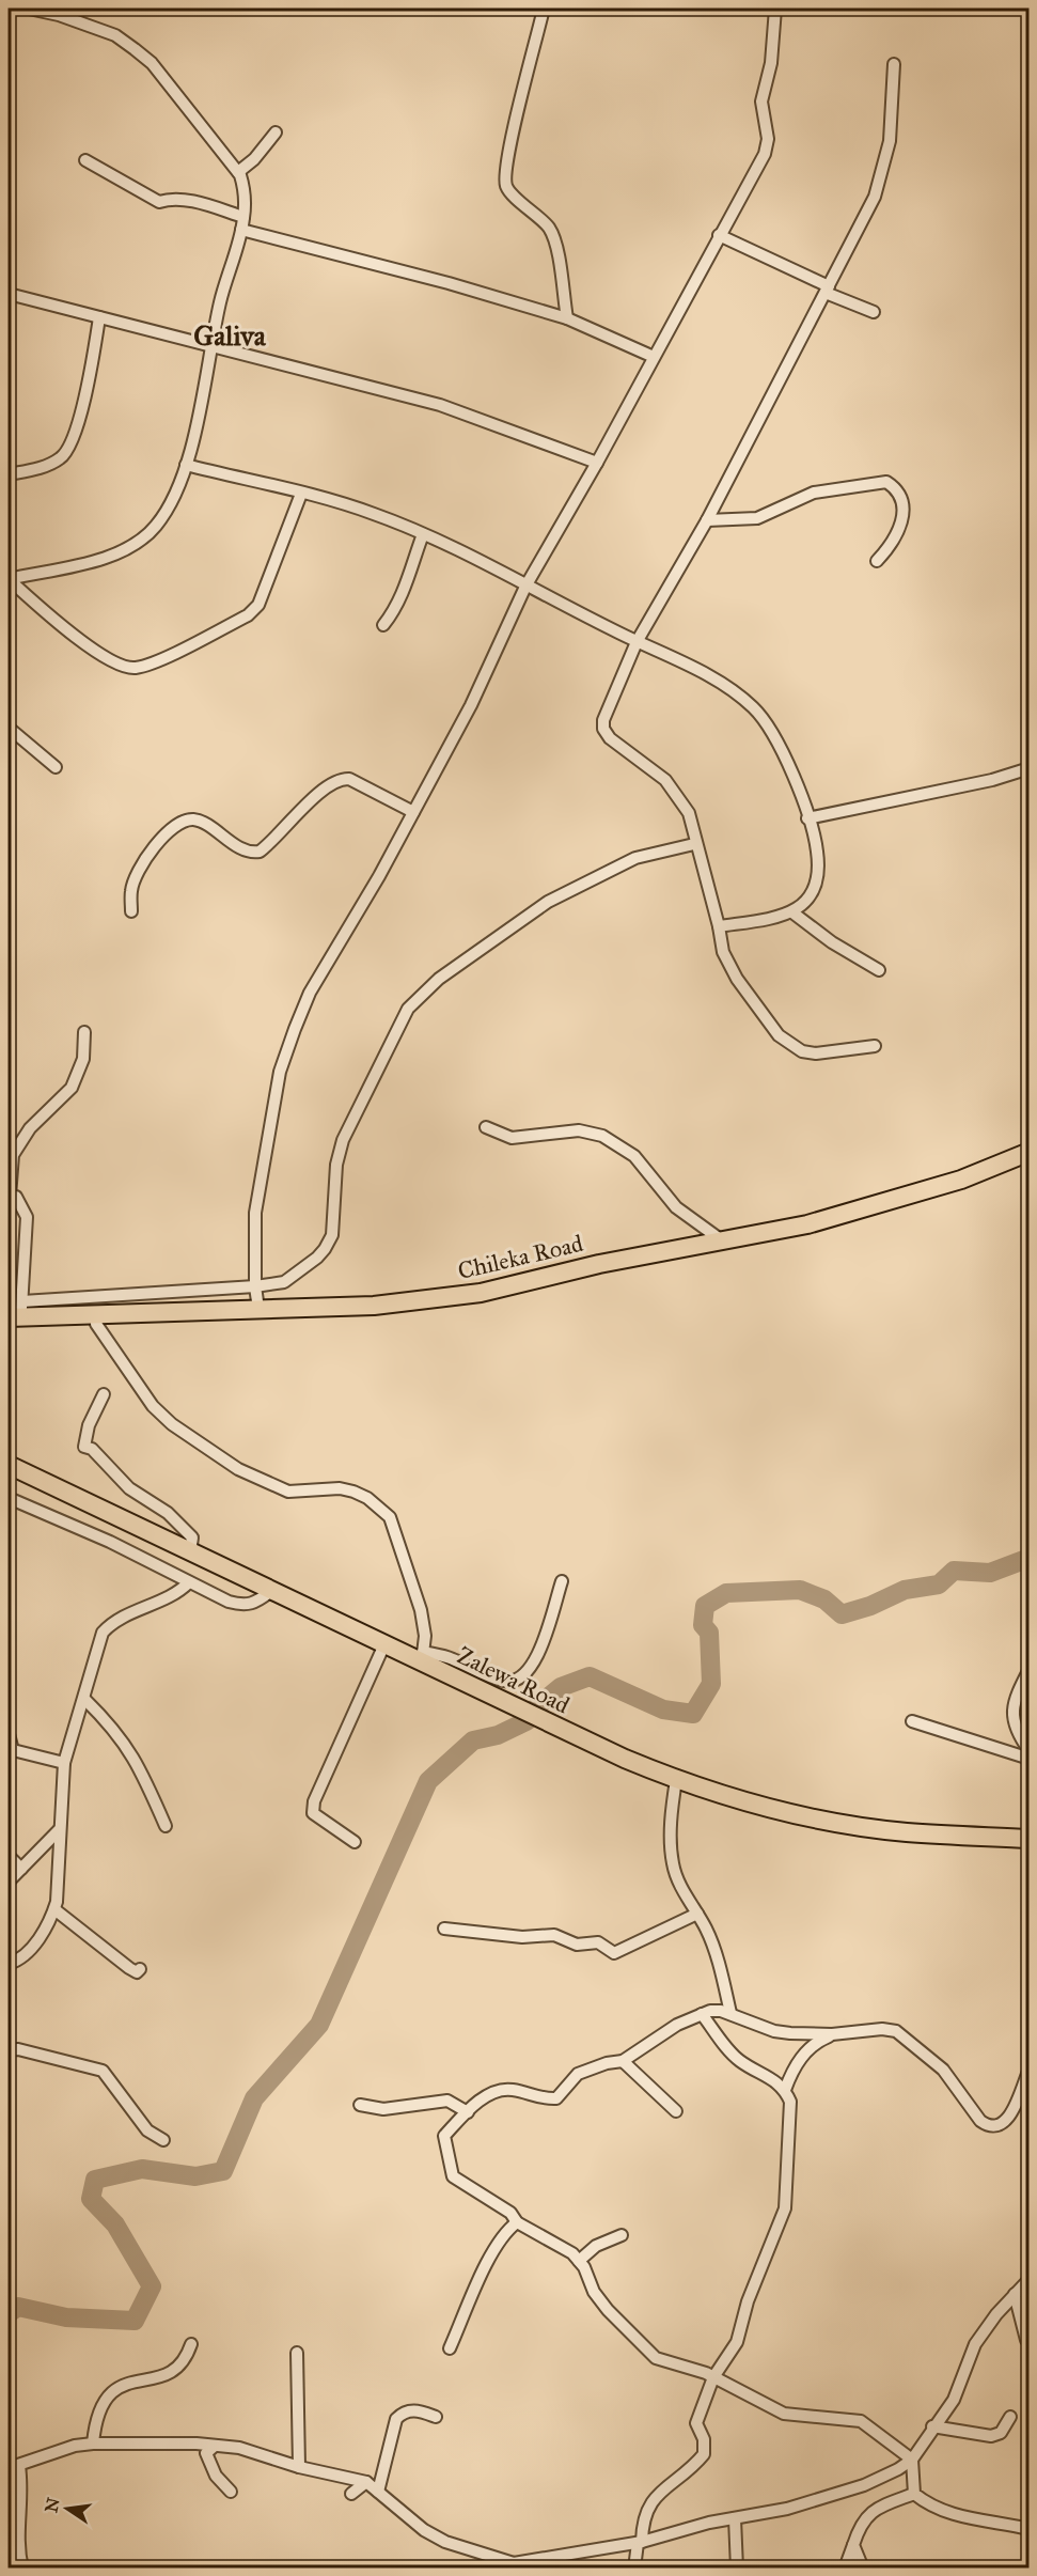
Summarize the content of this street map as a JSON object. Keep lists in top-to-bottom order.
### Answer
{
  "streets": {
    "highway": ["Chileka Road", "Zalewa Road"]
  },
  "districts": ["Galiva"],
  "north": "left"
}
